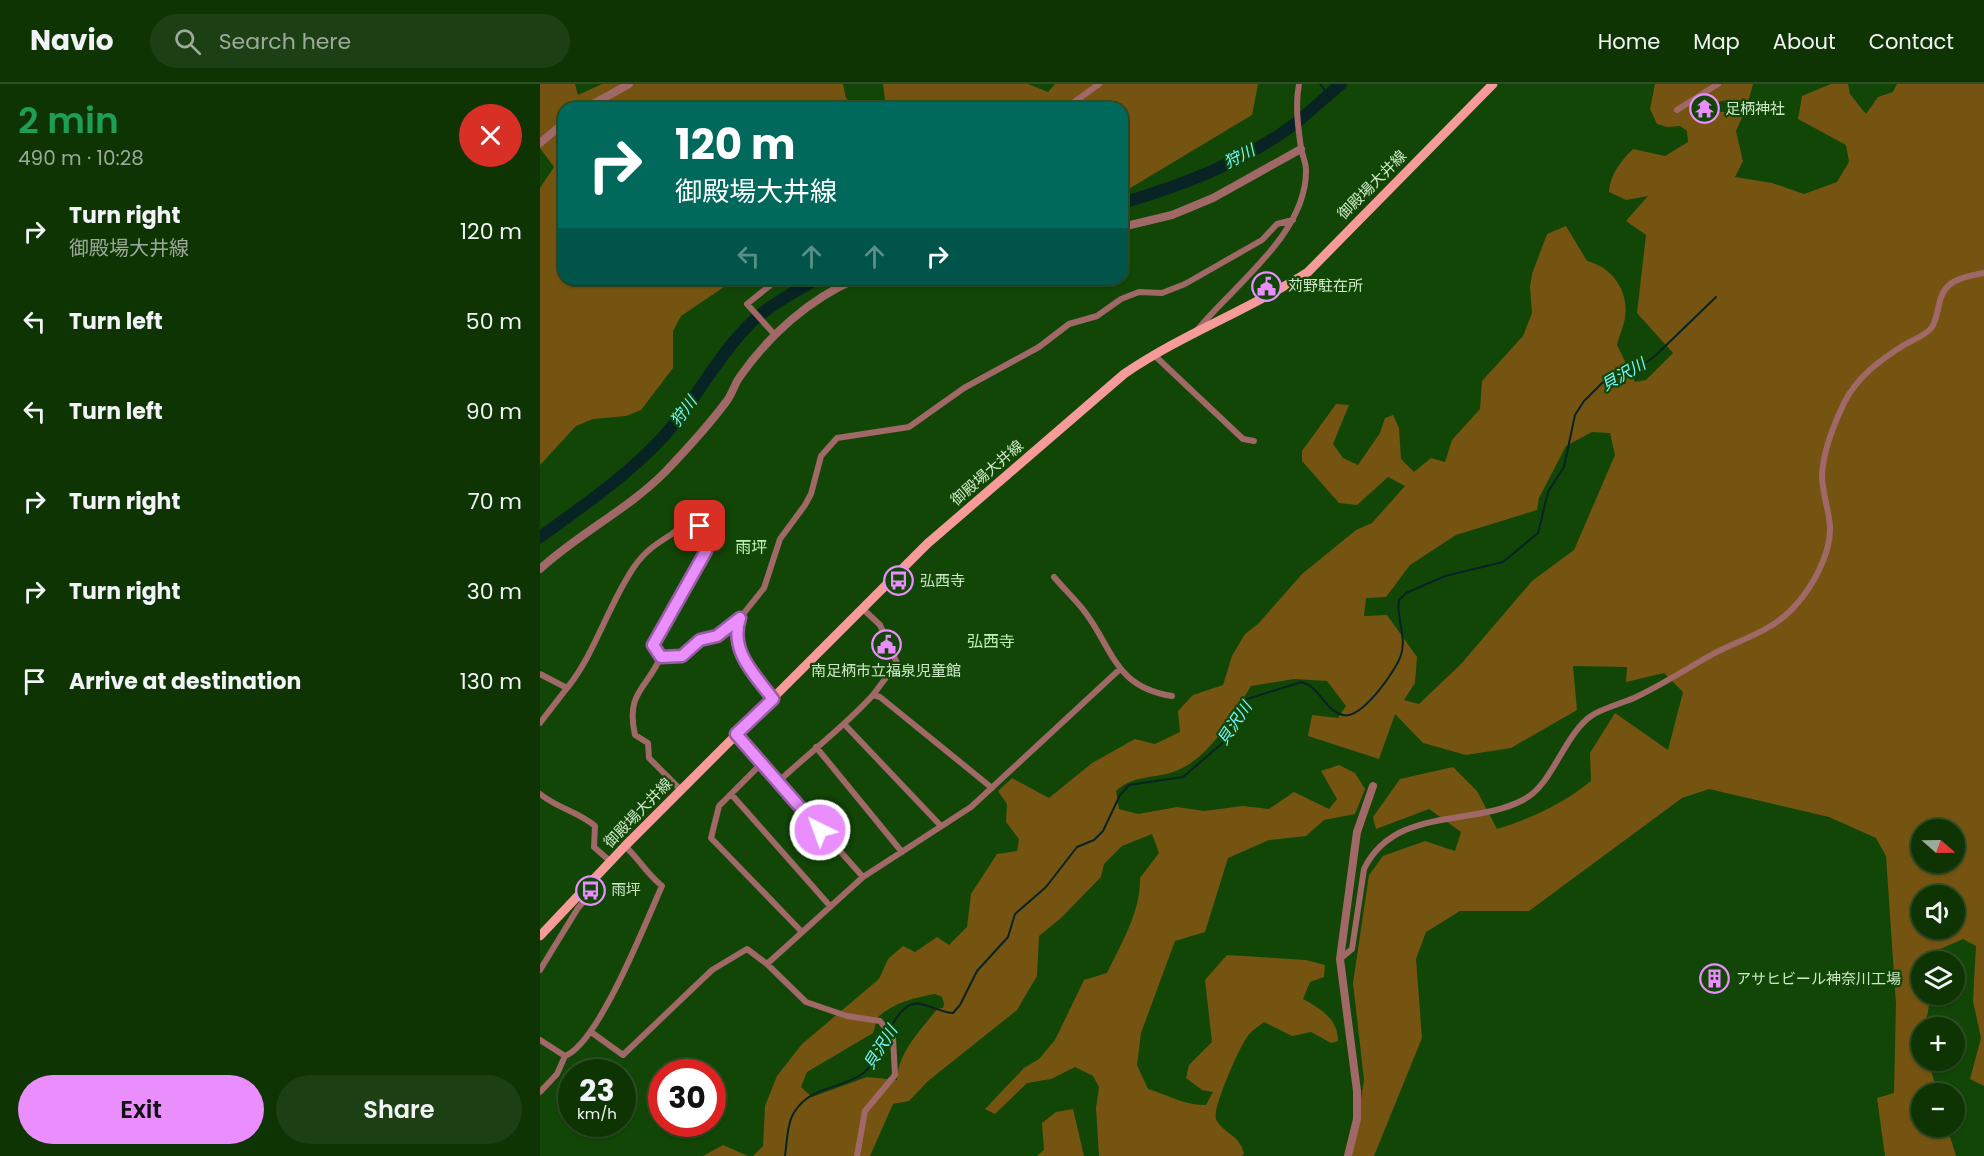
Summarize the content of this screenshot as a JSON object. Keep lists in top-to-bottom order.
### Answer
{
  "streets": {
    "main road": ["御殿場大井線"]
  },
  "districts": ["雨坪", "弘西寺"],
  "water": ["狩川", "貝沢川"],
  "places": {
    "temple": ["足柄神社"],
    "public building": ["苅野駐在所", "南足柄市立福泉児童館"],
    "bus stop": ["弘西寺", "雨坪"],
    "building": ["アサヒビール神奈川工場"]
  },
  "north": "right",
  "page": {
    "header": "Navio",
    "search": "Search here",
    "nav": [
      "Home",
      "Map",
      "About",
      "Contact"
    ],
    "heading": ["2 min", "490 m · 10:28"],
    "turn": ["120 m", "御殿場大井線"],
    "list": [
      {
        "name": "Turn right",
        "note": "御殿場大井線",
        "value": "120 m"
      },
      {
        "name": "Turn left",
        "value": "50 m"
      },
      {
        "name": "Turn left",
        "value": "90 m"
      },
      {
        "name": "Turn right",
        "value": "70 m"
      },
      {
        "name": "Turn right",
        "value": "30 m"
      },
      {
        "name": "Arrive at destination",
        "value": "130 m"
      }
    ],
    "map_buttons": ["+", "−"],
    "speed": "23 km/h",
    "limit": "30",
    "buttons": ["Exit", "Share"]
  }
}
